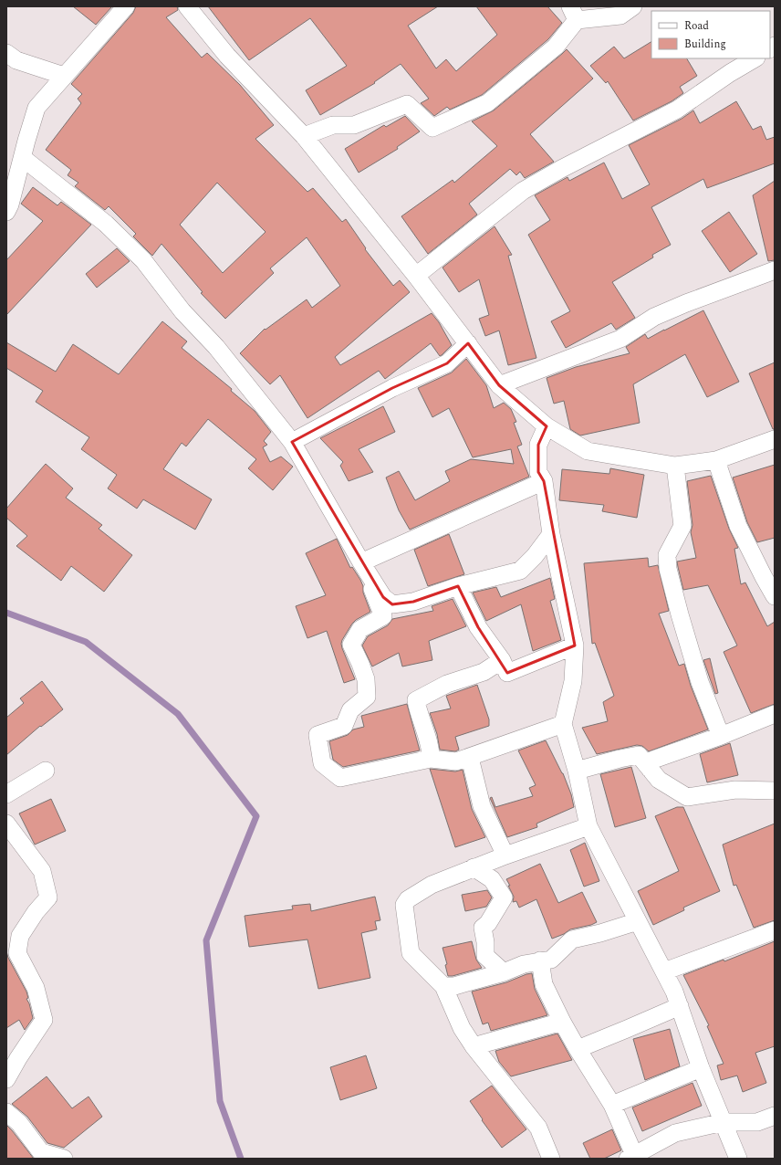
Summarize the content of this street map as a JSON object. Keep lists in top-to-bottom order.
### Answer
{
  "legend": ["Road", "Building"]
}
